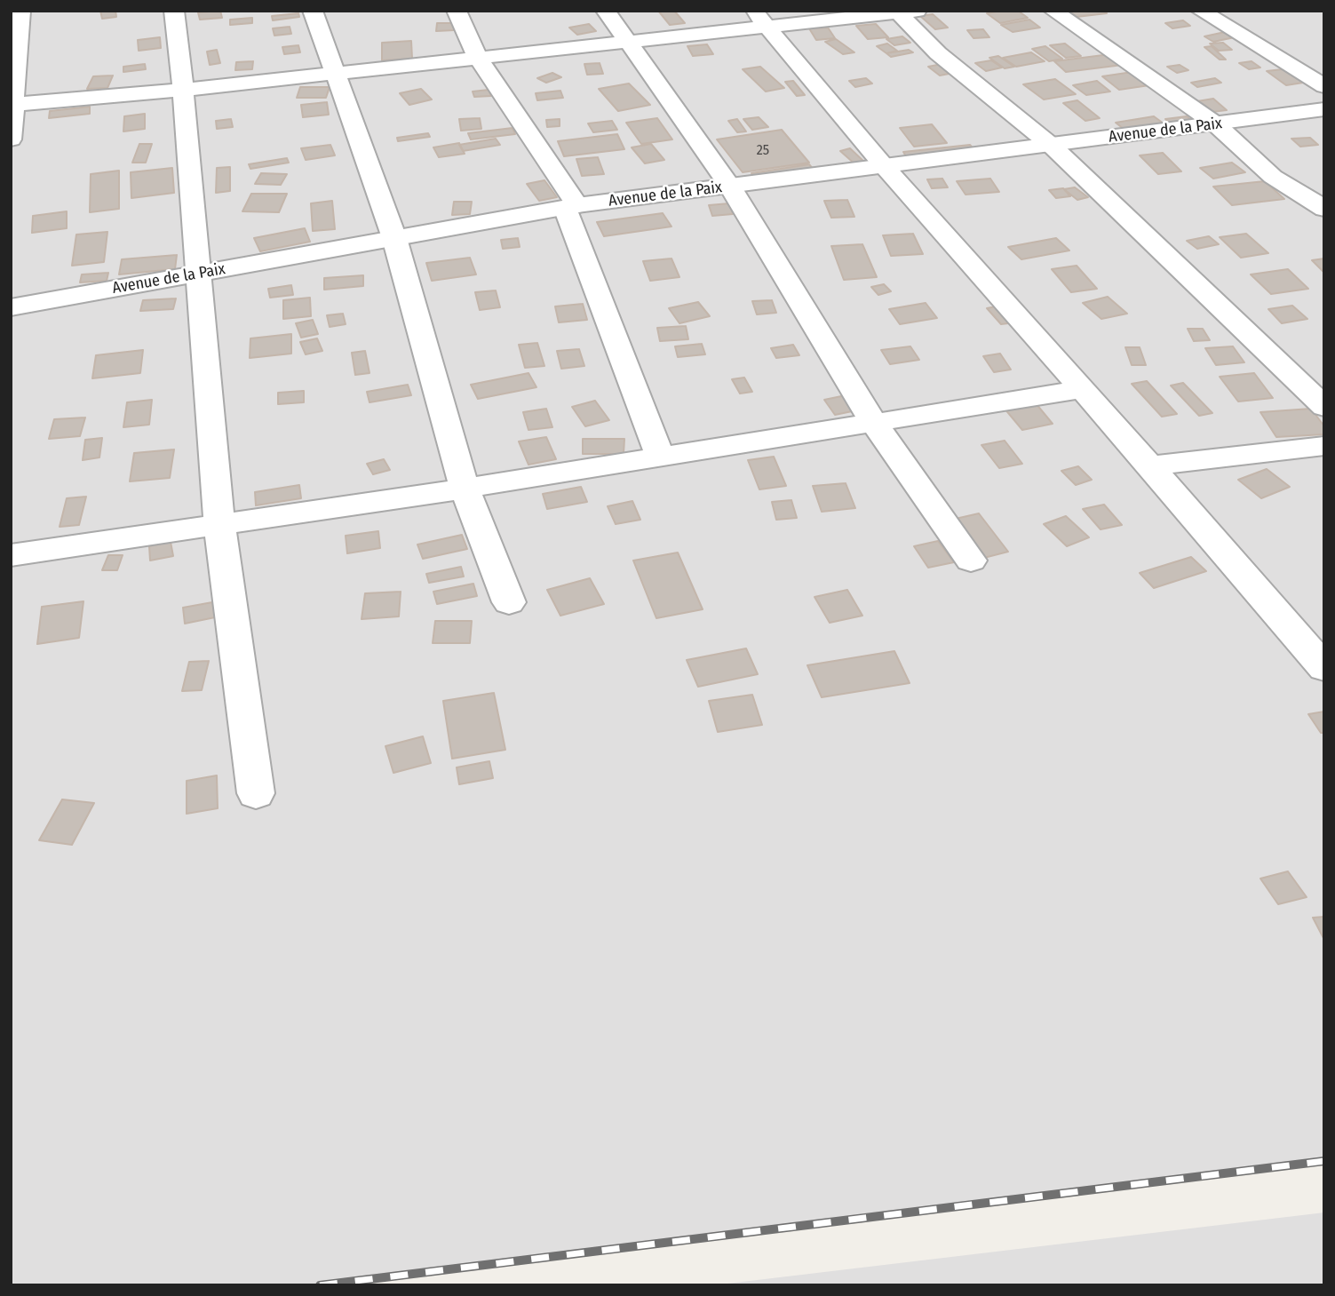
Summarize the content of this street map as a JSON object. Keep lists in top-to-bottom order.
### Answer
{
  "streets": {
    "street": ["Avenue de la Paix"]
  },
  "house_numbers": ["25"]
}
